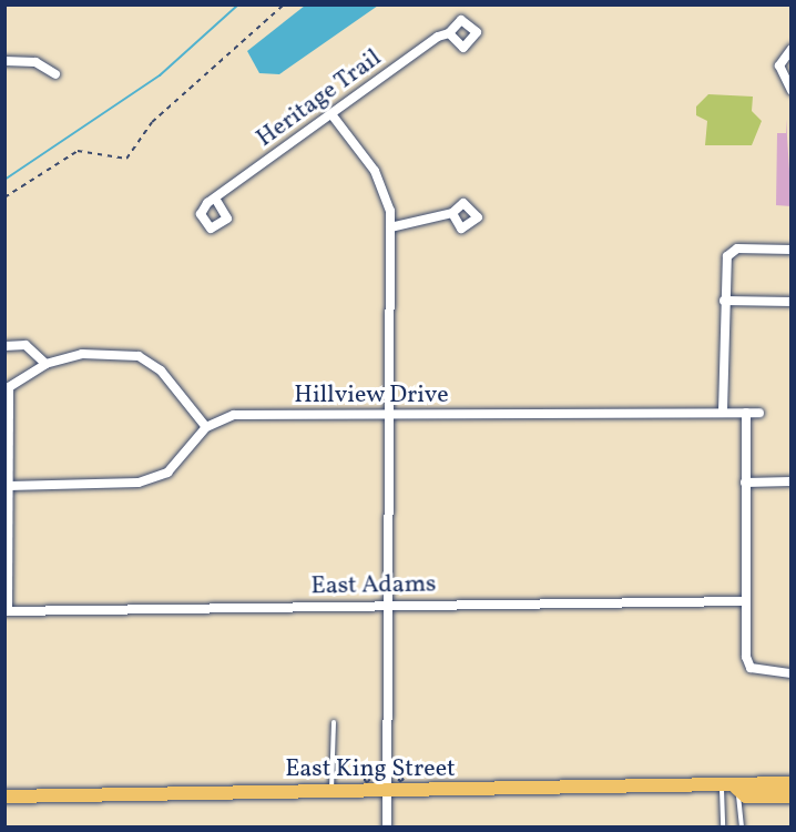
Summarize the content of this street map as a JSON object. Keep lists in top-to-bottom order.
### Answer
{
  "streets": {
    "main road": ["East King Street"],
    "street": ["Heritage Trail", "Hillview Drive", "East Adams"]
  }
}
